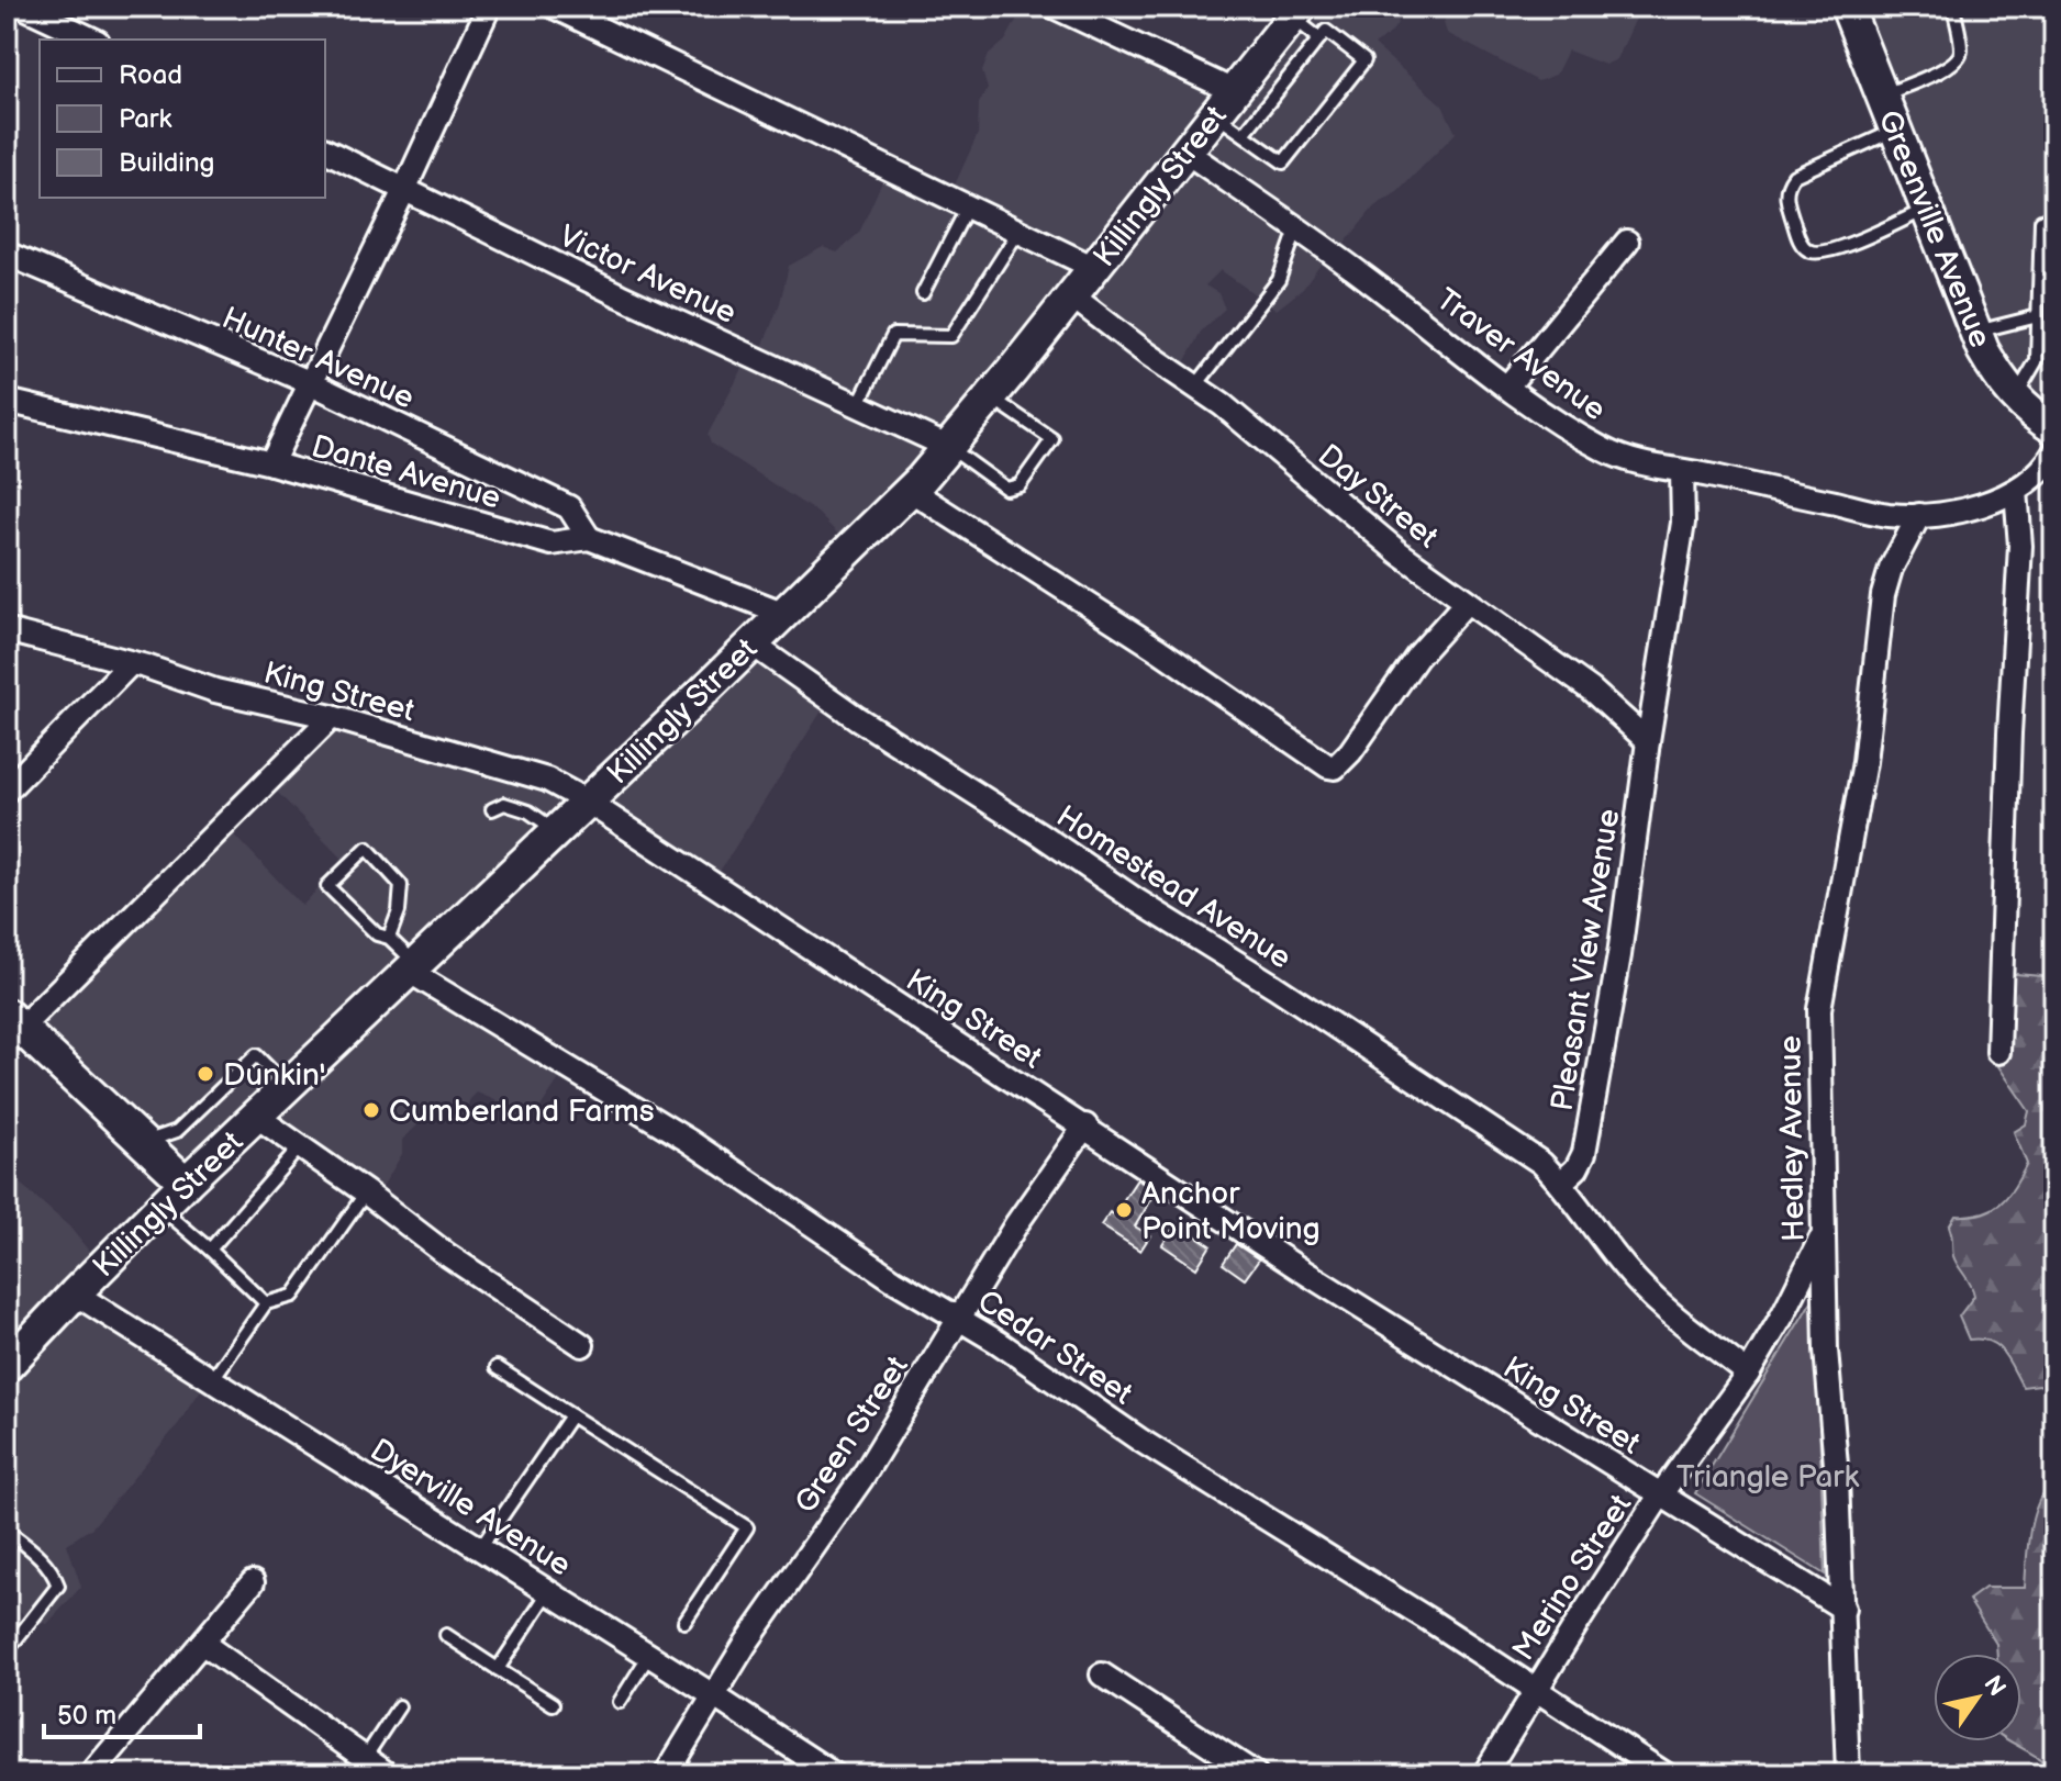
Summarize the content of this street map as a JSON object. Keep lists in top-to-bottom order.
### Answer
{
  "streets": {
    "main road": ["Killingly Street", "Greenville Avenue"],
    "street": [
      "Victor Avenue",
      "Traver Avenue",
      "Hunter Avenue",
      "Dante Avenue",
      "Day Street",
      "King Street",
      "Homestead Avenue",
      "Pleasant View Avenue",
      "Hedley Avenue",
      "Cedar Street",
      "Green Street",
      "Dyerville Avenue",
      "Merino Street"
    ]
  },
  "crossings": [
    ["Killingly Street", "Victor Avenue"],
    ["Killingly Street", "Traver Avenue"],
    ["Killingly Street", "Dante Avenue"],
    ["Killingly Street", "Day Street"],
    ["Killingly Street", "King Street"],
    ["Killingly Street", "Homestead Avenue"],
    ["Killingly Street", "Cedar Street"],
    ["Killingly Street", "Dyerville Avenue"],
    ["Traver Avenue", "Pleasant View Avenue"],
    ["Traver Avenue", "Hedley Avenue"],
    ["Hunter Avenue", "Dante Avenue"],
    ["Day Street", "Pleasant View Avenue"],
    ["King Street", "Hedley Avenue"],
    ["King Street", "Green Street"],
    ["King Street", "Merino Street"],
    ["Homestead Avenue", "Pleasant View Avenue"],
    ["Hedley Avenue", "Merino Street"],
    ["Cedar Street", "Green Street"],
    ["Cedar Street", "Merino Street"],
    ["Green Street", "Dyerville Avenue"]
  ],
  "parks": ["Triangle Park"],
  "places": ["Dunkin'", "Cumberland Farms", "Anchor Point Moving"],
  "legend": ["Road", "Park", "Building"],
  "scale_bar": "50 m",
  "north": "top right"
}
